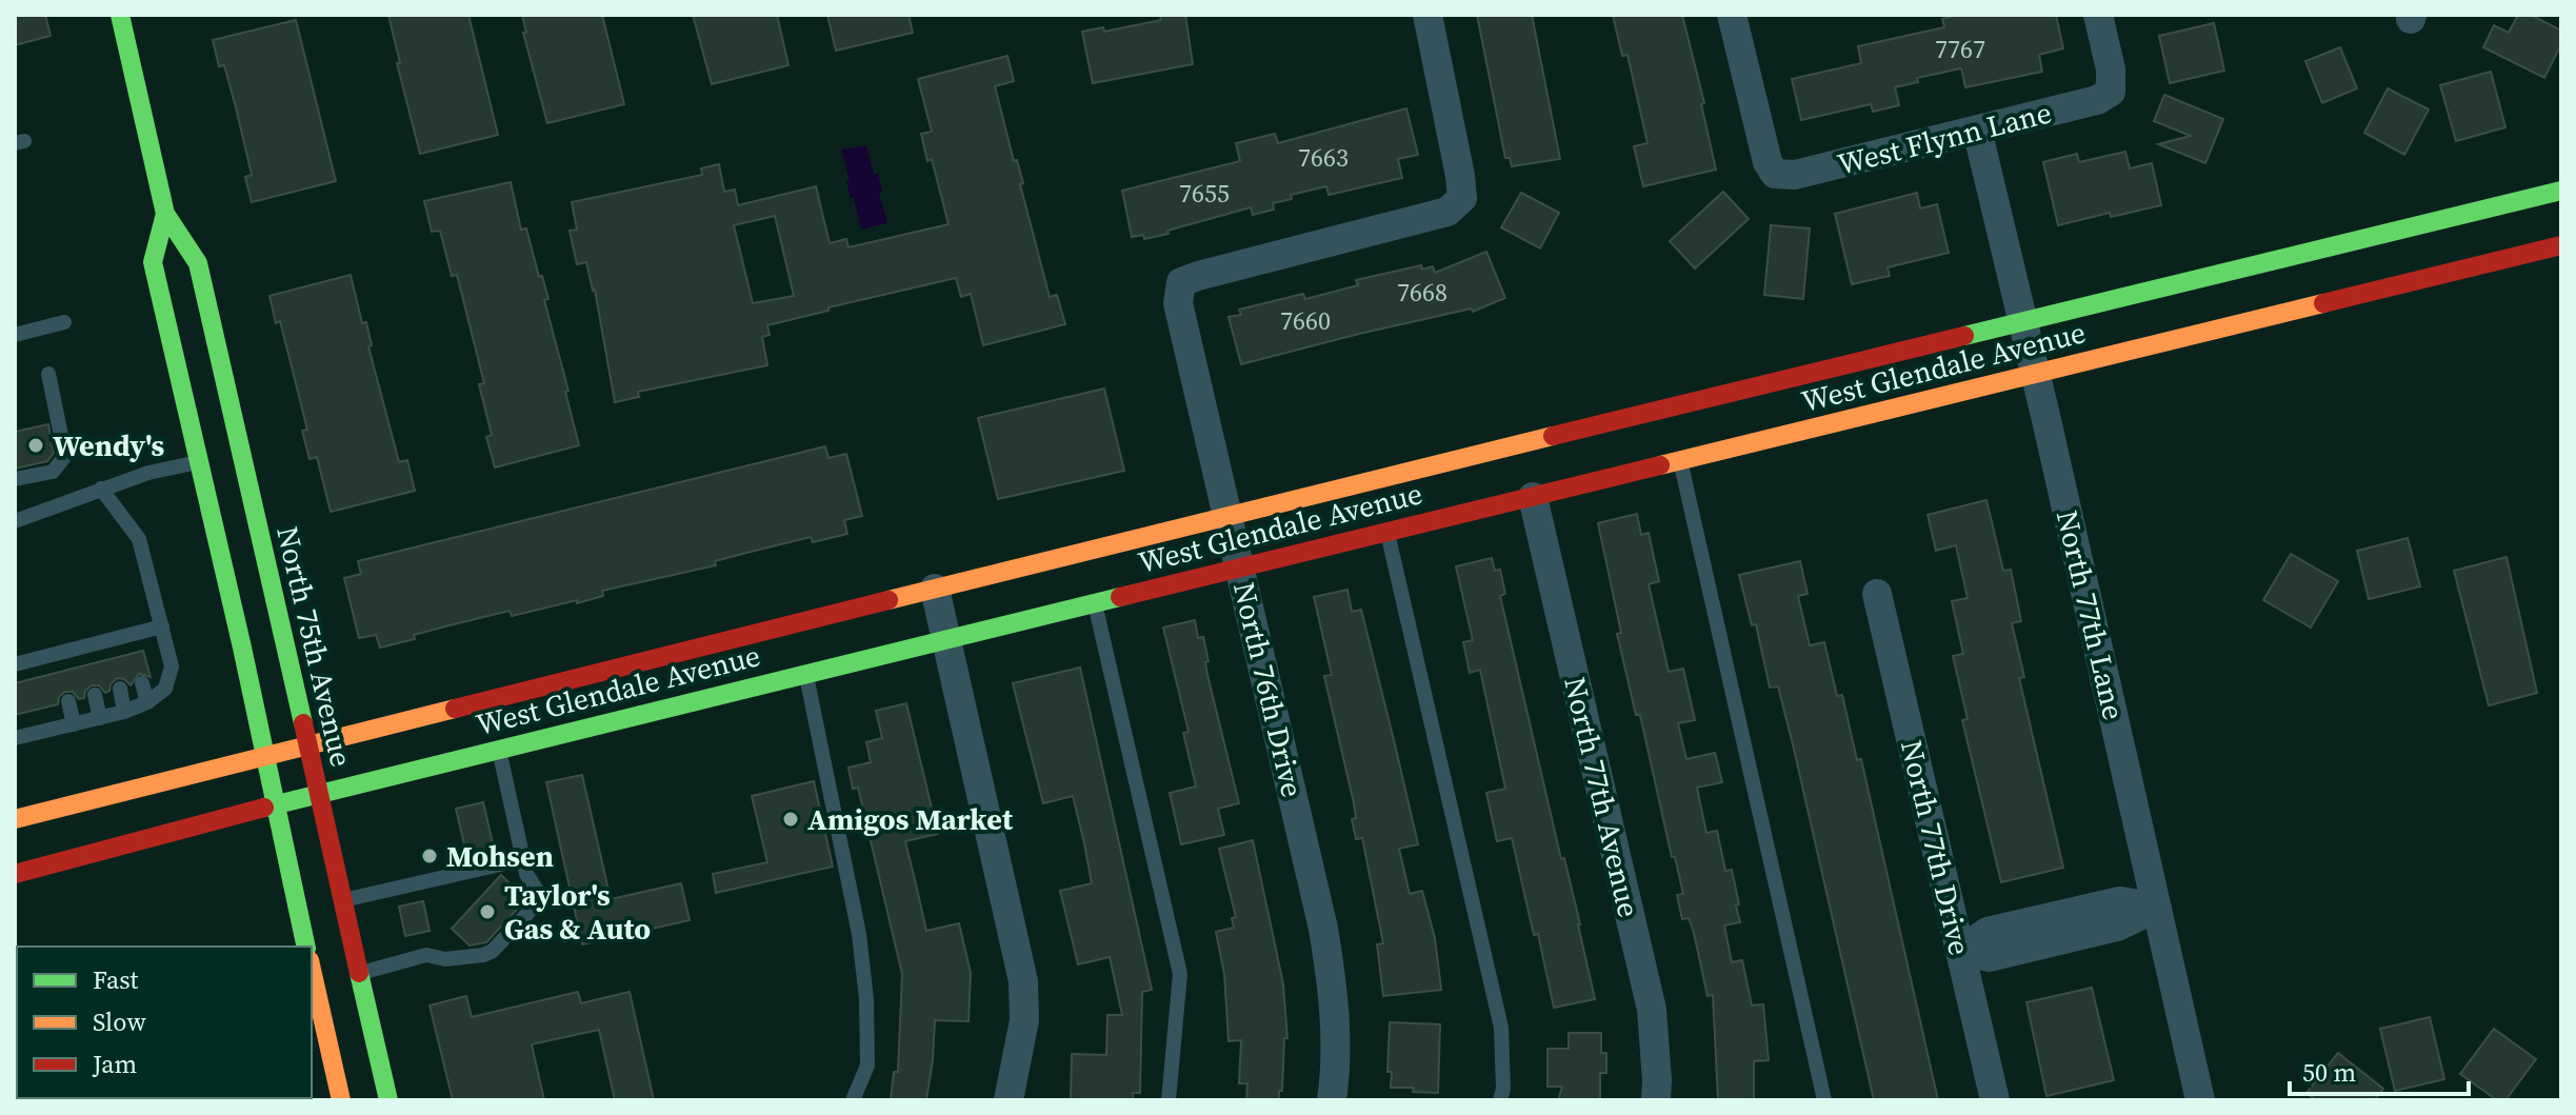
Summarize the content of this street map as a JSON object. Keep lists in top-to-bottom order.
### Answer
{
  "streets": {
    "main road": ["West Glendale Avenue", "North 75th Avenue"],
    "street": [
      "West Flynn Lane",
      "North 77th Lane",
      "North 76th Drive",
      "North 77th Avenue",
      "North 77th Drive"
    ]
  },
  "crossings": [
    ["West Flynn Lane", "North 77th Lane"],
    ["West Glendale Avenue", "North 77th Lane"],
    ["West Glendale Avenue", "North 75th Avenue"],
    ["West Glendale Avenue", "North 76th Drive"],
    ["West Glendale Avenue", "North 77th Avenue"]
  ],
  "places": [
    "Wendy's",
    "Amigos Market",
    "Mohsen",
    "Taylor's Gas & Auto"
  ],
  "house_numbers": [
    "7767",
    "7663",
    "7655",
    "7668",
    "7660"
  ],
  "legend": ["Fast", "Slow", "Jam"],
  "scale_bar": "50 m"
}
